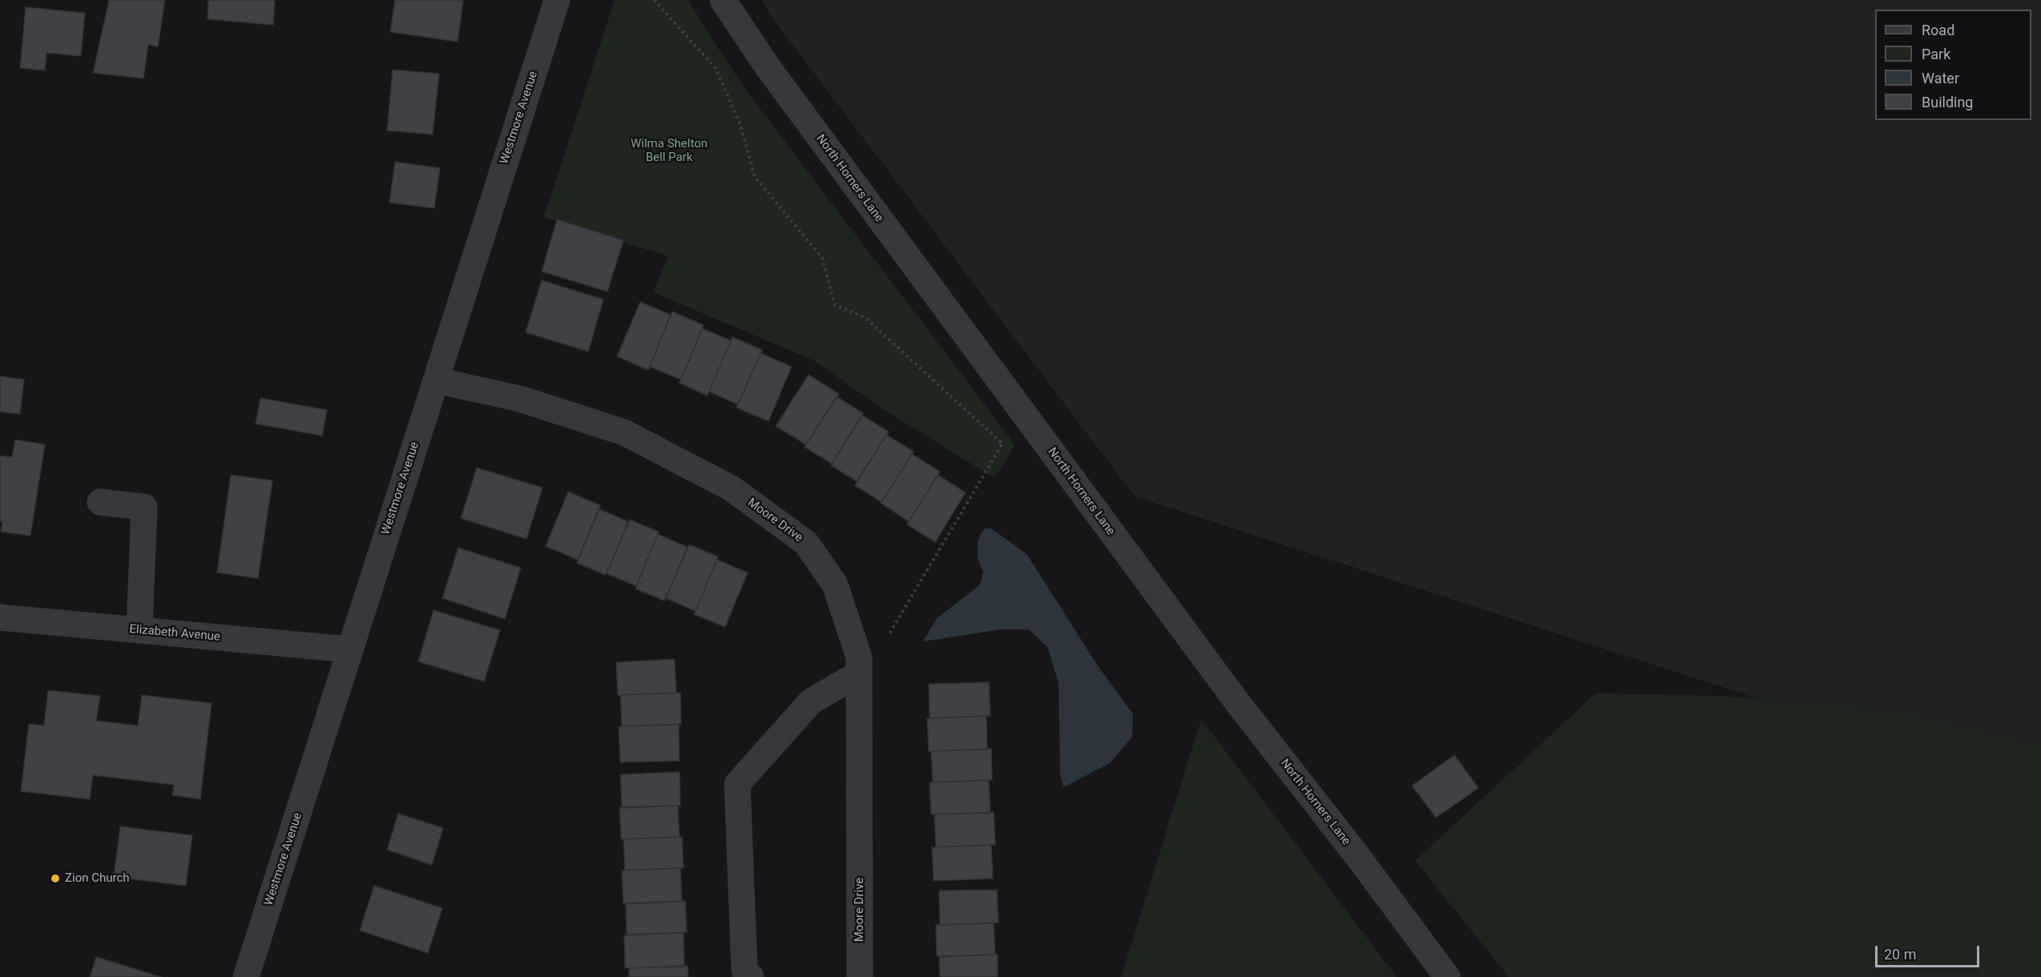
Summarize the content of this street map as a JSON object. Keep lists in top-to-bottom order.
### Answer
{
  "streets": {
    "street": [
      "Westmore Avenue",
      "North Horners Lane",
      "Moore Drive",
      "Elizabeth Avenue"
    ]
  },
  "crossings": [
    ["Westmore Avenue", "Moore Drive"],
    ["Westmore Avenue", "Elizabeth Avenue"]
  ],
  "parks": ["Wilma Shelton Bell Park"],
  "places": ["Zion Church"],
  "legend": [
    "Road",
    "Park",
    "Water",
    "Building"
  ],
  "scale_bar": "20 m"
}
